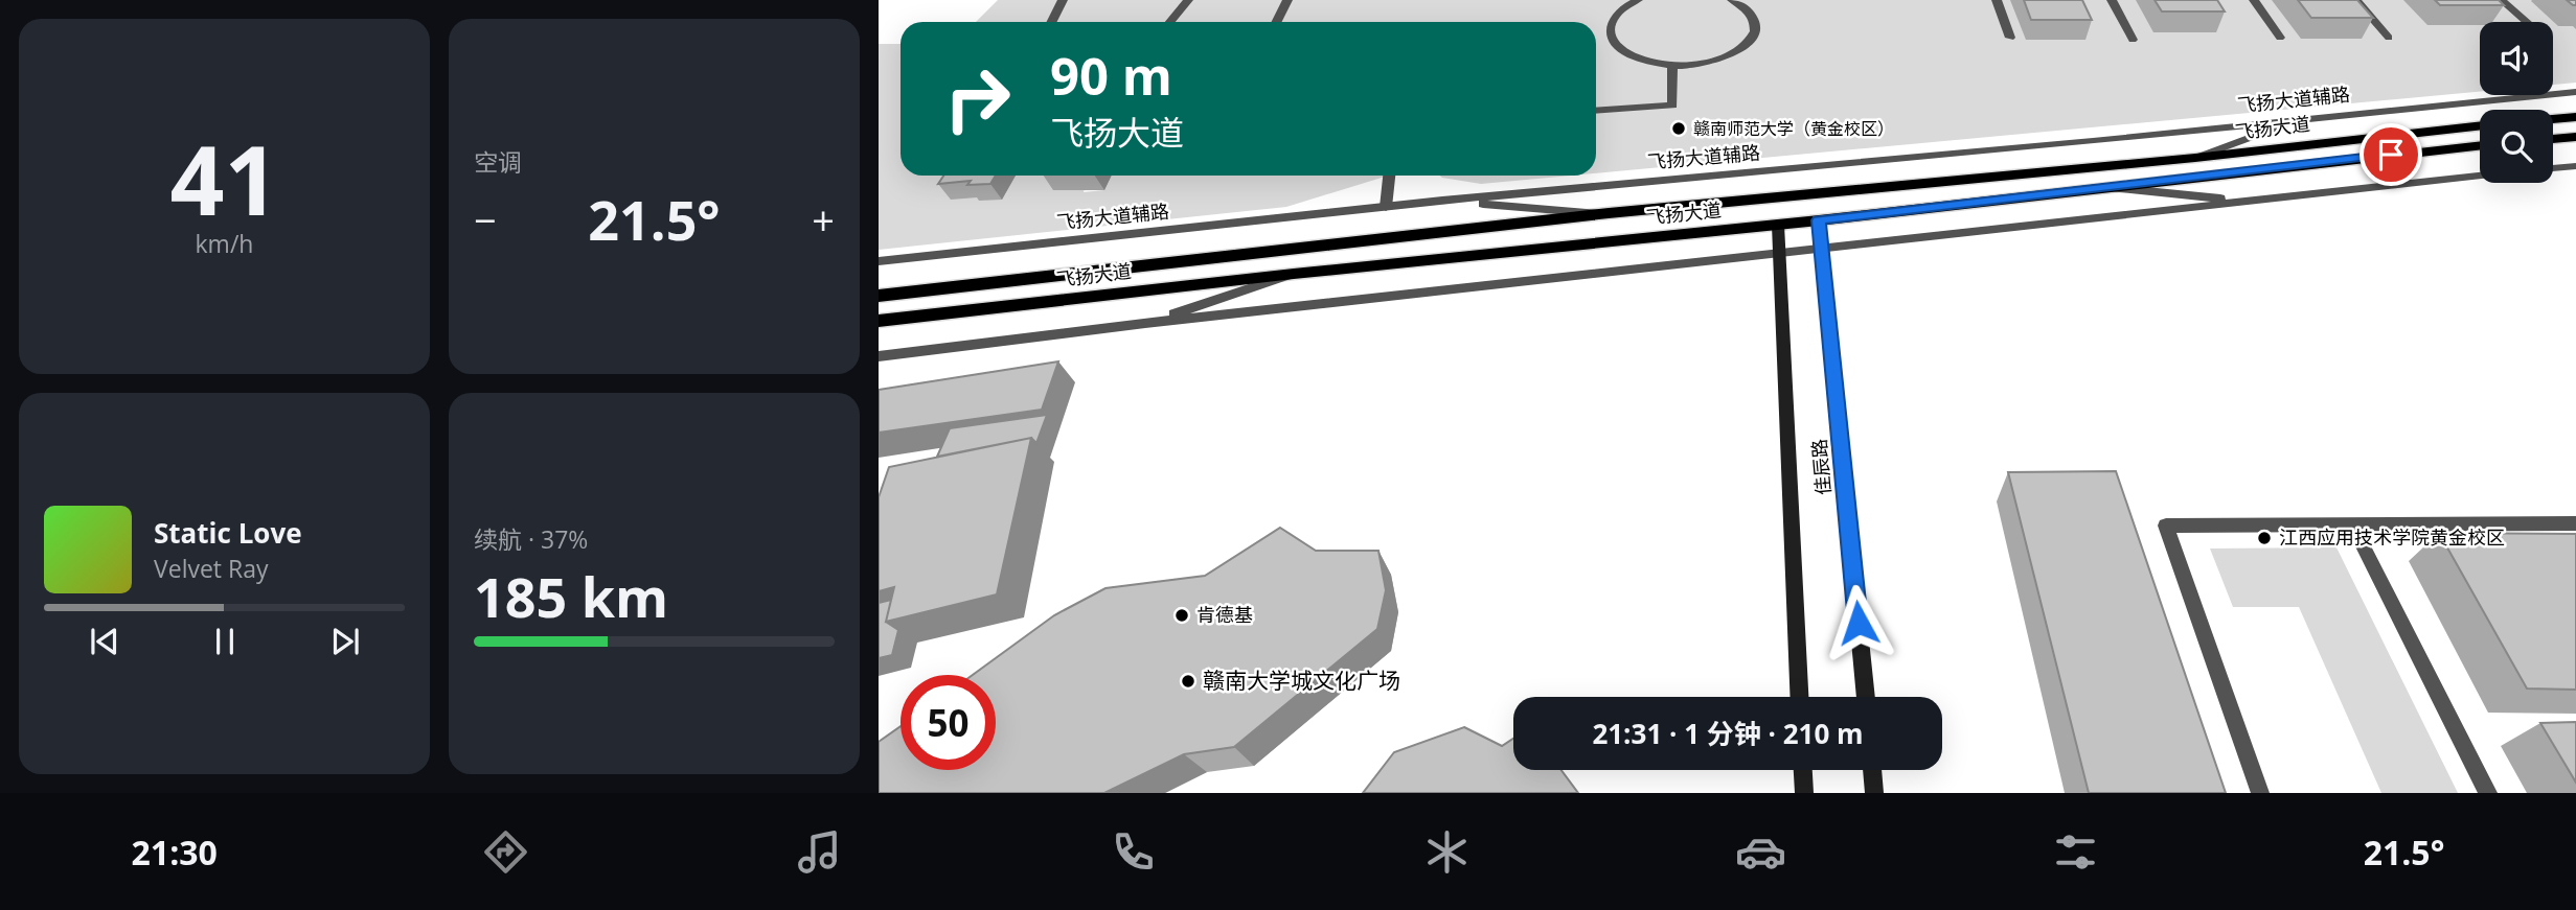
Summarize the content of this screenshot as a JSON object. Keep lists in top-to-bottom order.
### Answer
{
  "streets": {
    "main road": ["飞扬大道", "佳辰路"],
    "street": ["飞扬大道辅路"]
  },
  "crossings": [
    ["飞扬大道", "佳辰路"]
  ],
  "places": [
    "赣南师范大学（黄金校区）",
    "江西应用技术学院黄金校区",
    "肯德基",
    "赣南大学城文化广场"
  ],
  "page": {
    "tile": [
      ["41", "km/h"],
      "空调",
      ["续航 · 37%", "185 km"]
    ],
    "turn": ["90 m", "飞扬大道"],
    "heat": ["−", "21.5°", "+"],
    "song": ["Static Love", "Velvet Ray"],
    "limit": "50",
    "trip": "21:31 · 1 分钟 · 210 m",
    "tabs": ["21:30", "21.5°"]
  }
}
